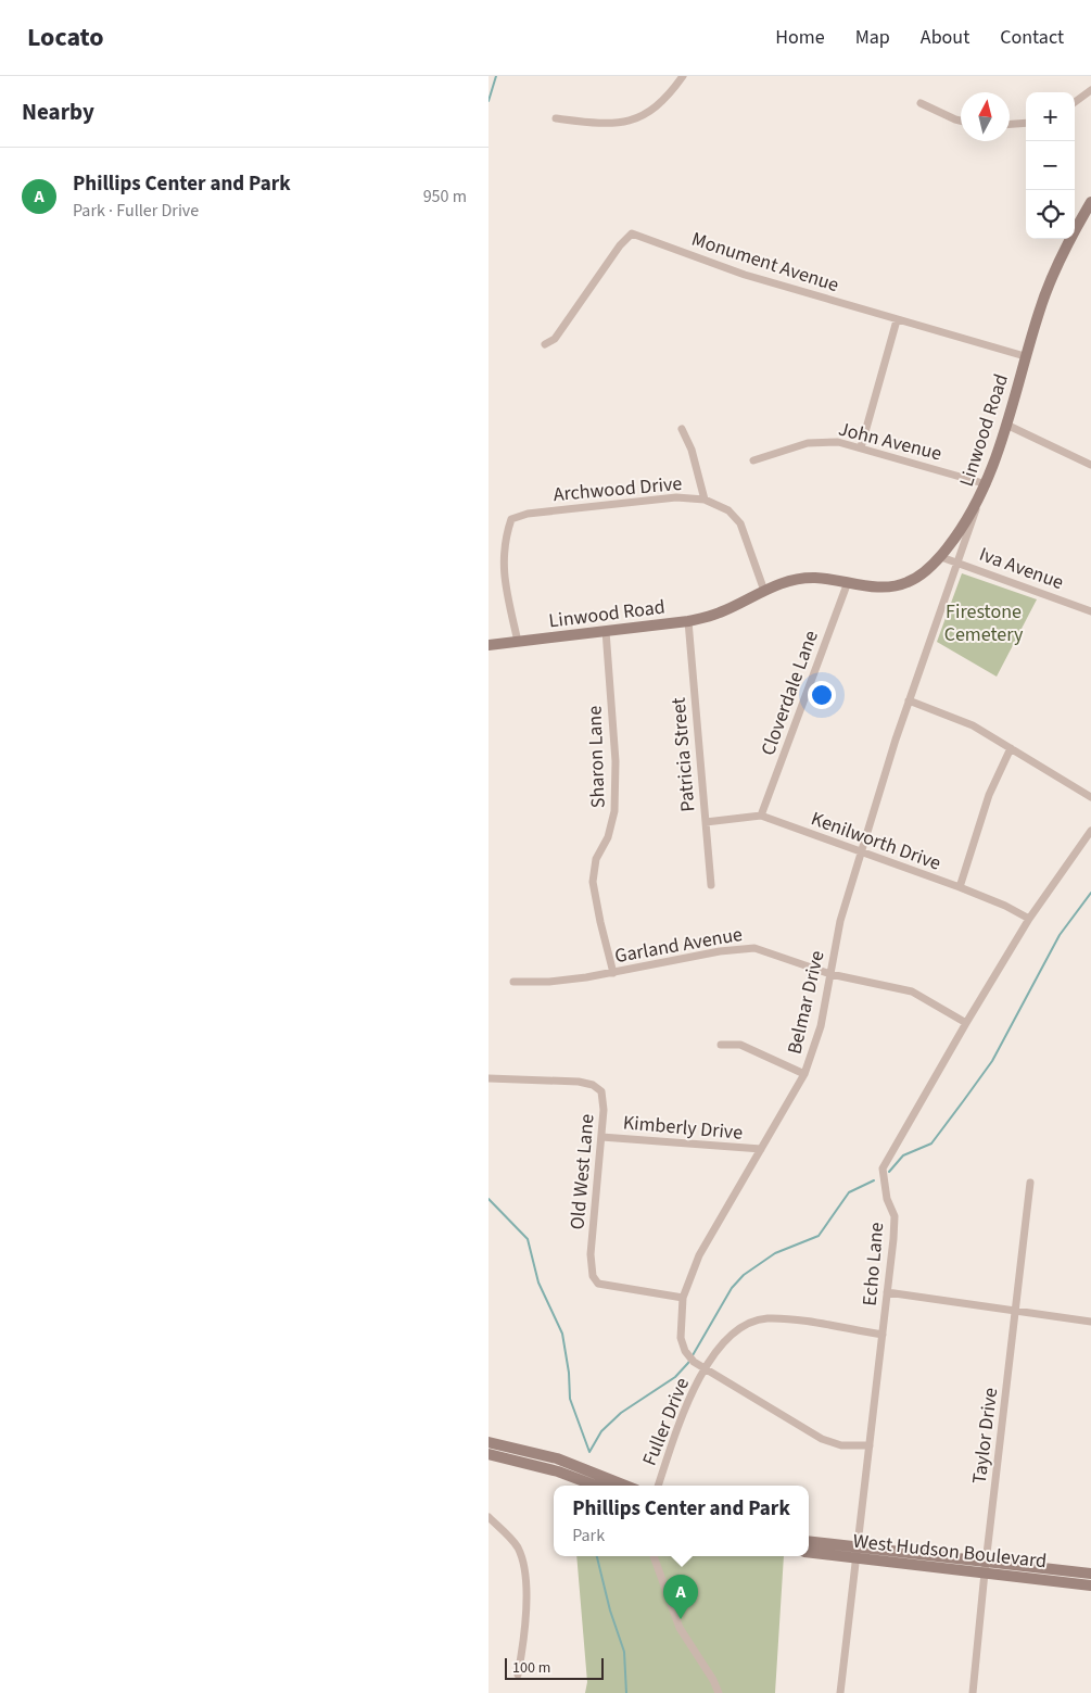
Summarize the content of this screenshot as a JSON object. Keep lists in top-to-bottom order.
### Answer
{
  "streets": {
    "main road": ["Linwood Road", "West Hudson Boulevard"],
    "street": [
      "Monument Avenue",
      "John Avenue",
      "Archwood Drive",
      "Iva Avenue",
      "Cloverdale Lane",
      "Patricia Street",
      "Sharon Lane",
      "Kenilworth Drive",
      "Garland Avenue",
      "Belmar Drive",
      "Kimberly Drive",
      "Old West Lane",
      "Echo Lane",
      "Fuller Drive",
      "Taylor Drive"
    ]
  },
  "crossings": [
    ["Monument Avenue", "Linwood Road"],
    ["Linwood Road", "John Avenue"],
    ["Linwood Road", "Archwood Drive"],
    ["Linwood Road", "Iva Avenue"],
    ["Linwood Road", "Cloverdale Lane"],
    ["Linwood Road", "Patricia Street"],
    ["Linwood Road", "Sharon Lane"],
    ["Linwood Road", "Belmar Drive"],
    ["Iva Avenue", "Belmar Drive"],
    ["Cloverdale Lane", "Kenilworth Drive"],
    ["Patricia Street", "Kenilworth Drive"],
    ["Sharon Lane", "Garland Avenue"],
    ["Kenilworth Drive", "Belmar Drive"],
    ["Kenilworth Drive", "Echo Lane"],
    ["Garland Avenue", "Belmar Drive"],
    ["Garland Avenue", "Echo Lane"],
    ["Belmar Drive", "Kimberly Drive"],
    ["Belmar Drive", "Old West Lane"],
    ["Belmar Drive", "Echo Lane"],
    ["Belmar Drive", "Fuller Drive"],
    ["Kimberly Drive", "Old West Lane"],
    ["Echo Lane", "Fuller Drive"],
    ["Echo Lane", "West Hudson Boulevard"],
    ["Taylor Drive", "West Hudson Boulevard"]
  ],
  "parks": ["Firestone Cemetery"],
  "scale_bar": "100 m",
  "north": "top",
  "page": {
    "header": "Locato",
    "nav": [
      "Home",
      "Map",
      "About",
      "Contact"
    ],
    "heading": "Nearby",
    "map_buttons": ["+", "−"],
    "list": [
      {
        "mark": "A",
        "name": "Phillips Center and Park",
        "note": "Park · Fuller Drive",
        "value": "950 m"
      }
    ],
    "popup": ["Phillips Center and Park", "Park"],
    "pins": "A",
    "scale": "100 m"
  }
}
